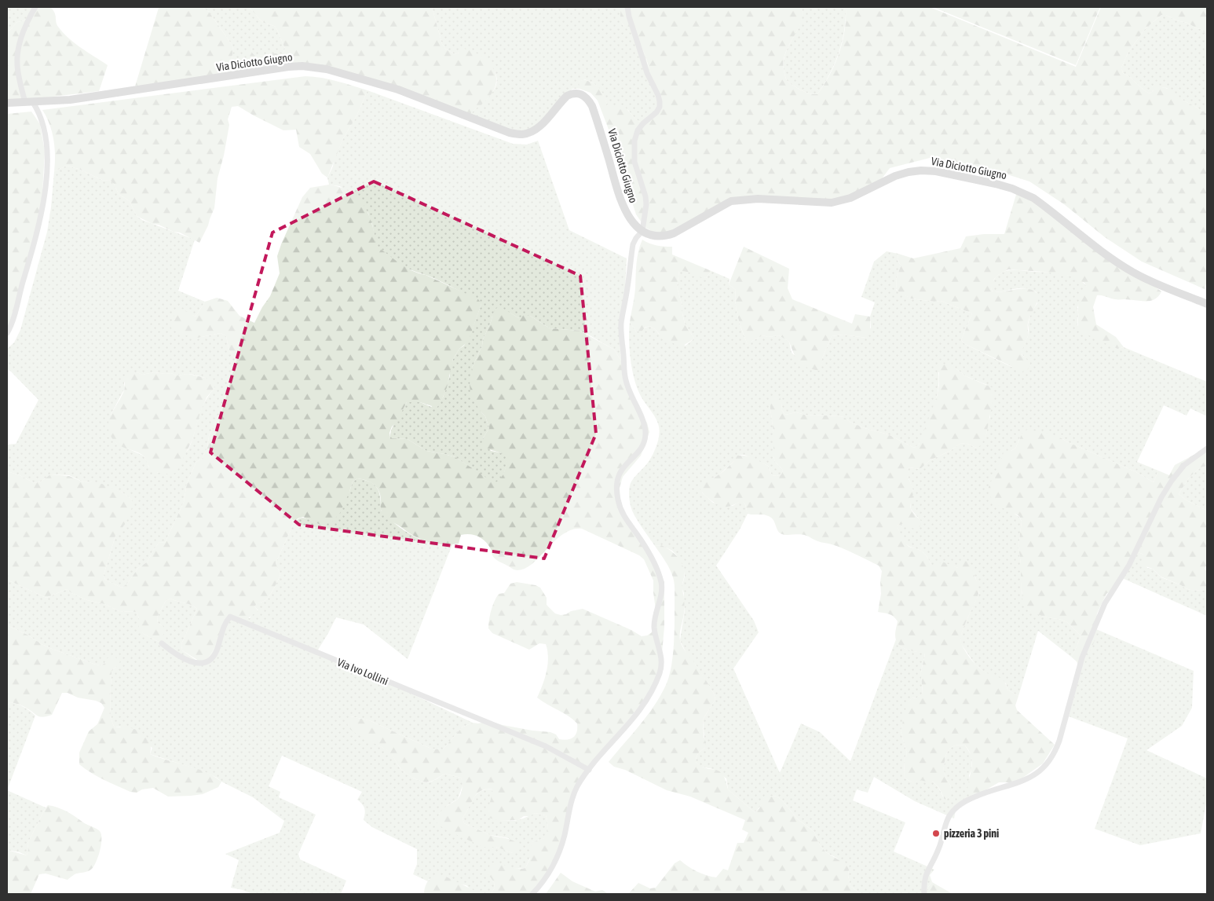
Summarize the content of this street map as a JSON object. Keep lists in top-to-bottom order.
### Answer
{
  "streets": {
    "main road": ["Via Diciotto Giugno"],
    "street": ["Via Ivo Lollini"]
  },
  "places": ["pizzeria 3 pini"]
}
